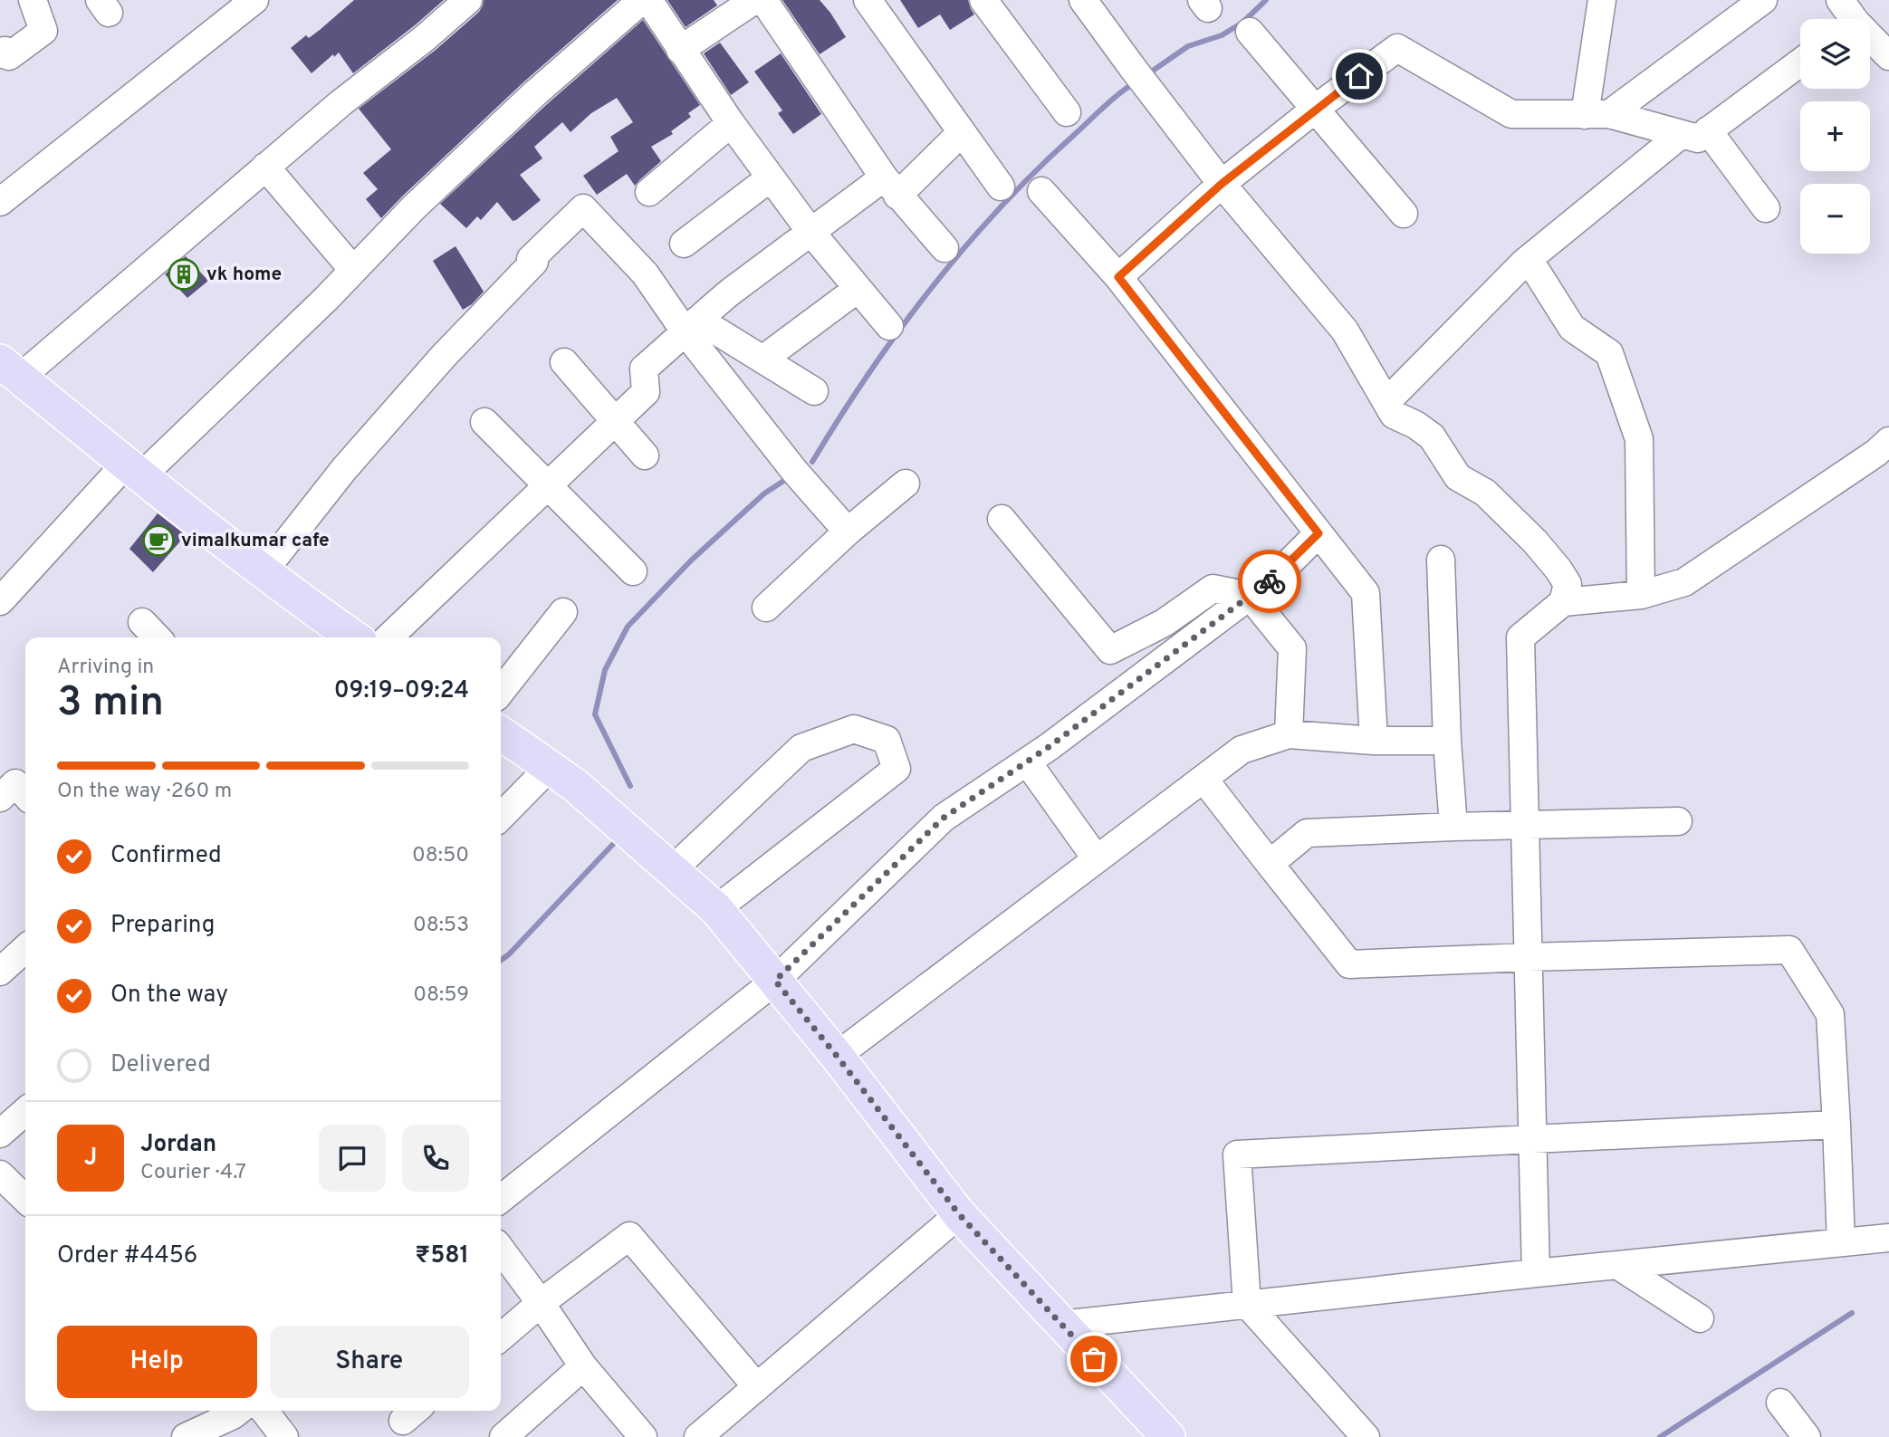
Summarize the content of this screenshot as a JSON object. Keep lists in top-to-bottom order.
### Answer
{
  "places": {
    "building": ["vk home"],
    "cafe": ["vimalkumar cafe"]
  },
  "page": {
    "map_buttons": ["+", "−"],
    "heading": ["3 min", "Arriving in", "09:19–09:24"],
    "panel": [
      "Jordan",
      "Courier · 4.7",
      "Order #4456",
      "₹581"
    ],
    "bar": "On the way · 260 m",
    "list": [
      ["Confirmed", "08:50"],
      ["Preparing", "08:53"],
      ["On the way", "08:59"],
      "Delivered"
    ],
    "round": "J",
    "buttons": ["Help", "Share"]
  }
}
